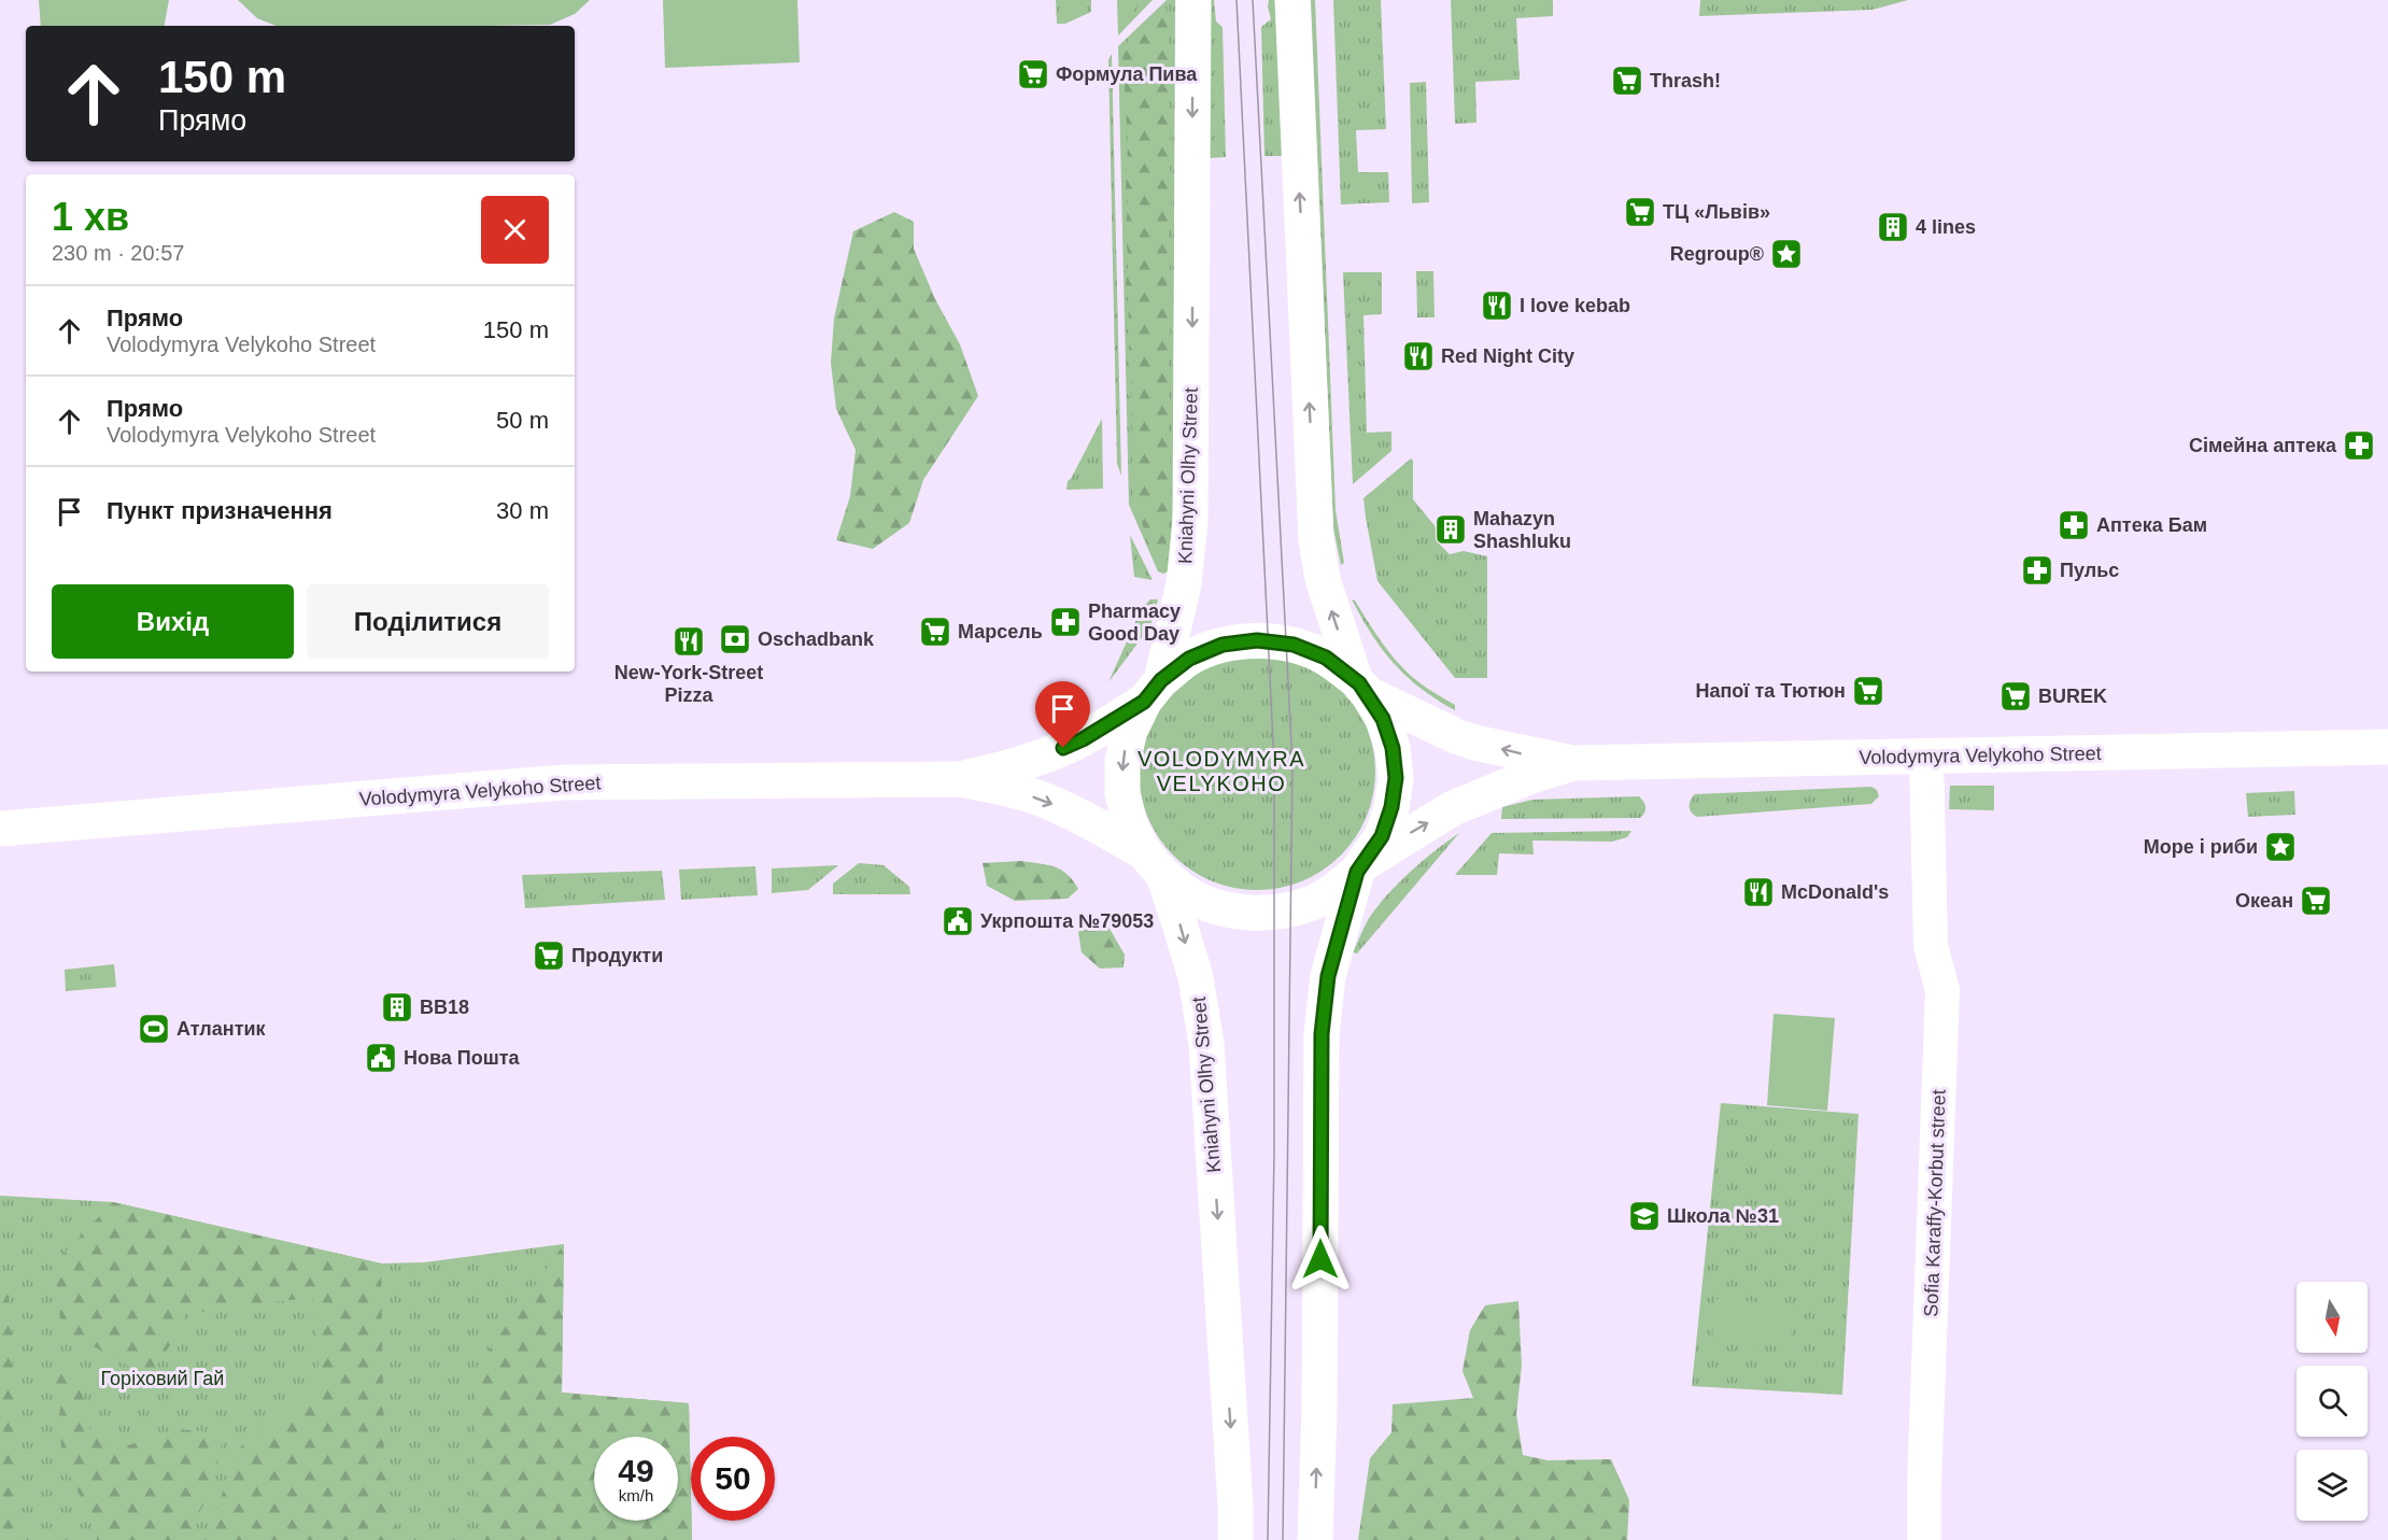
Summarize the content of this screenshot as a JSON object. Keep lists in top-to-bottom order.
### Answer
{
  "streets": {
    "main road": ["Kniahyni Olhy Street", "Volodymyra Velykoho Street"],
    "street": ["Sofia Karaffy-Korbut street"]
  },
  "crossings": [
    ["Kniahyni Olhy Street", "Volodymyra Velykoho Street"],
    ["Volodymyra Velykoho Street", "Sofia Karaffy-Korbut street"]
  ],
  "districts": ["VOLODYMYRA VELYKOHO"],
  "parks": ["Горіховий Гай"],
  "places": {
    "supermarket": [
      "Формула Пива",
      "Thrash!",
      "ТЦ «Львів»",
      "Марсель",
      "Напої та Тютюн",
      "BUREK",
      "Океан",
      "Продукти"
    ],
    "building": ["4 lines", "Mahazyn Shashluku", "BB18"],
    "place": ["Regroup®", "Море і риби"],
    "restaurant": [
      "I love kebab",
      "Red Night City",
      "New-York-Street Pizza",
      "McDonald's"
    ],
    "pharmacy": [
      "Сімейна аптека",
      "Аптека Бам",
      "Пульс",
      "Pharmacy Good Day"
    ],
    "bank": ["Oschadbank"],
    "public building": ["Укрпошта №79053", "Нова Пошта"],
    "sports": ["Атлантик"],
    "school or university": ["Школа №31"]
  },
  "north": "bottom",
  "page": {
    "turn": ["150 m", "Прямо"],
    "heading": ["1 хв", "230 m · 20:57"],
    "list": [
      {
        "name": "Прямо",
        "note": "Volodymyra Velykoho Street",
        "value": "150 m"
      },
      {
        "name": "Прямо",
        "note": "Volodymyra Velykoho Street",
        "value": "50 m"
      },
      {
        "name": "Пункт призначення",
        "value": "30 m"
      }
    ],
    "buttons": ["Вихід", "Поділитися"],
    "speed": "49 km/h",
    "limit": "50"
  }
}
